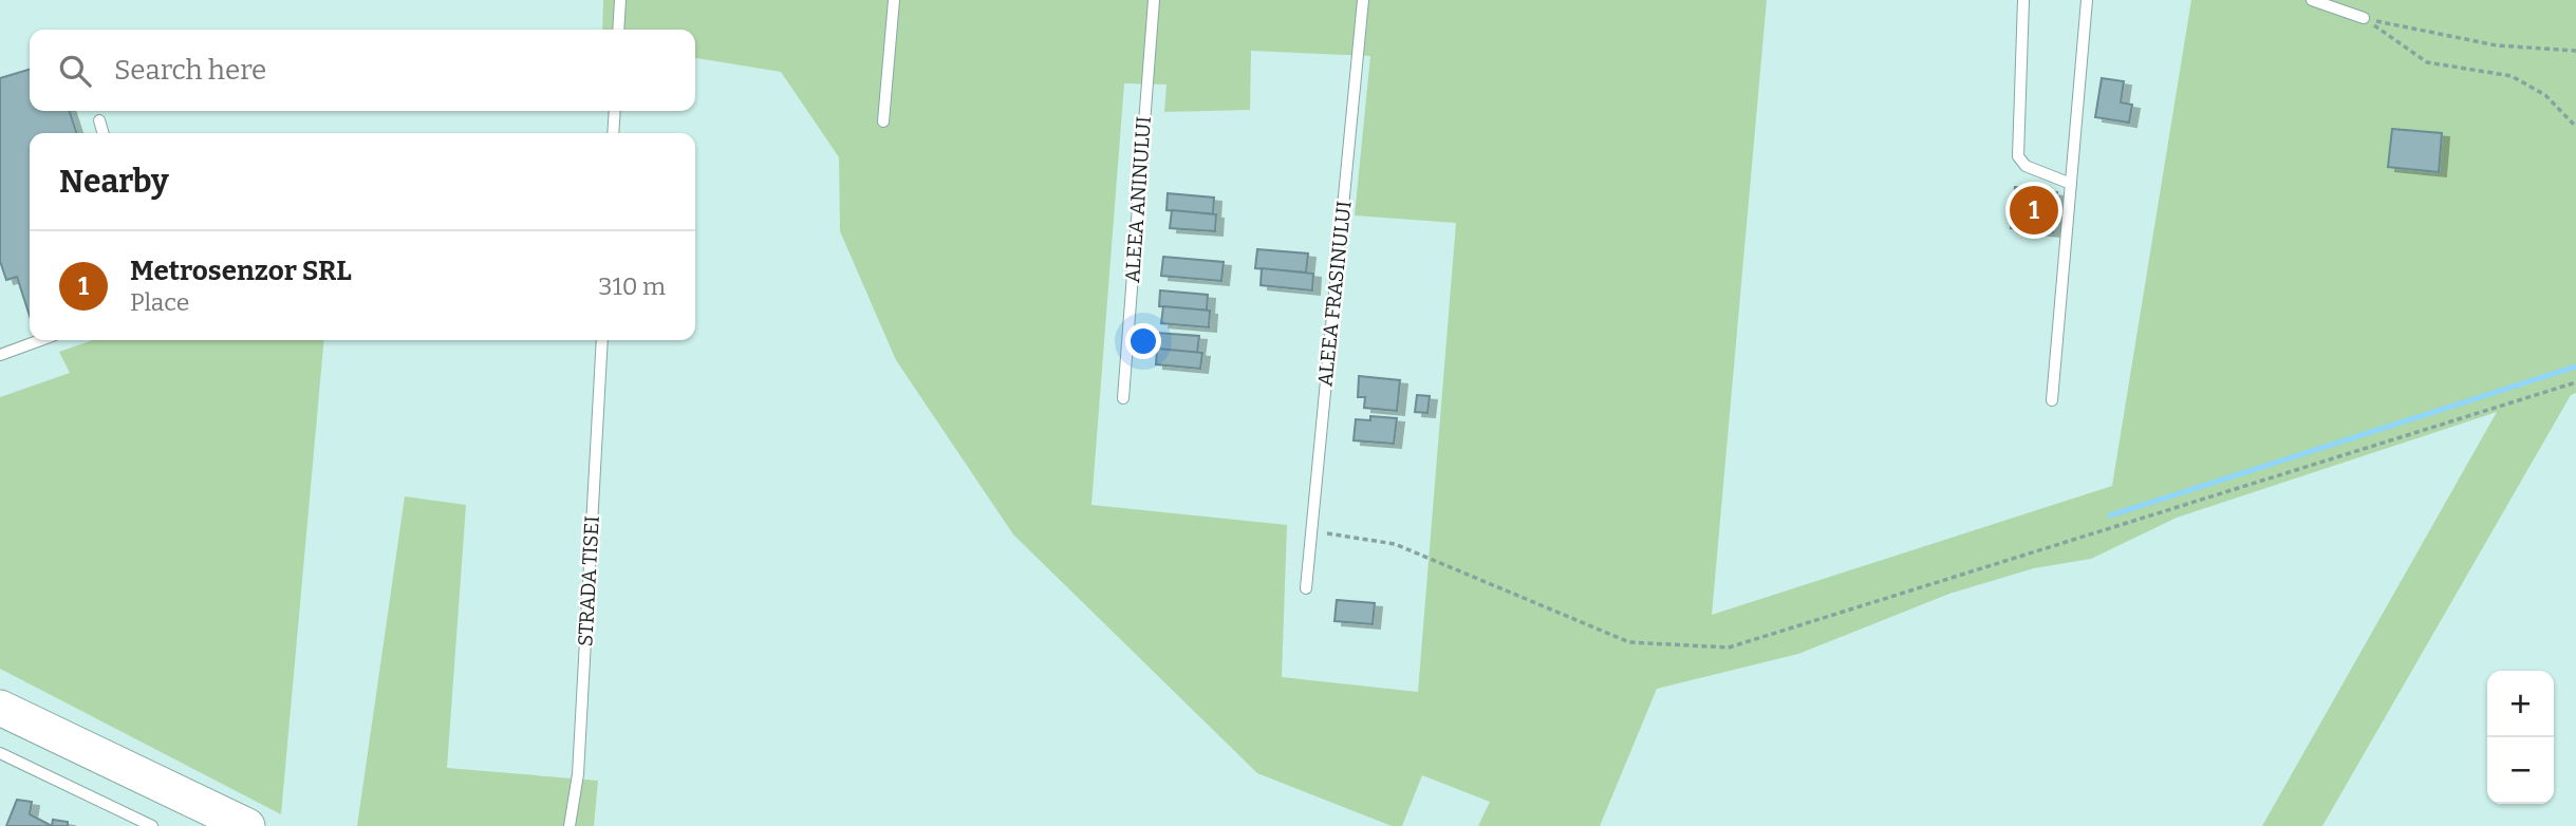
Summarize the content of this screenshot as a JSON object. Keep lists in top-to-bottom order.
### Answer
{
  "streets": {
    "lane": ["ALEEA ANINULUI", "ALEEA FRASINULUI", "STRADA TISEI"]
  },
  "page": {
    "search": "Search here",
    "heading": "Nearby",
    "pins": "1",
    "list": [
      {
        "mark": "1",
        "name": "Metrosenzor SRL",
        "note": "Place",
        "value": "310 m"
      }
    ],
    "map_buttons": ["+", "−"]
  }
}
